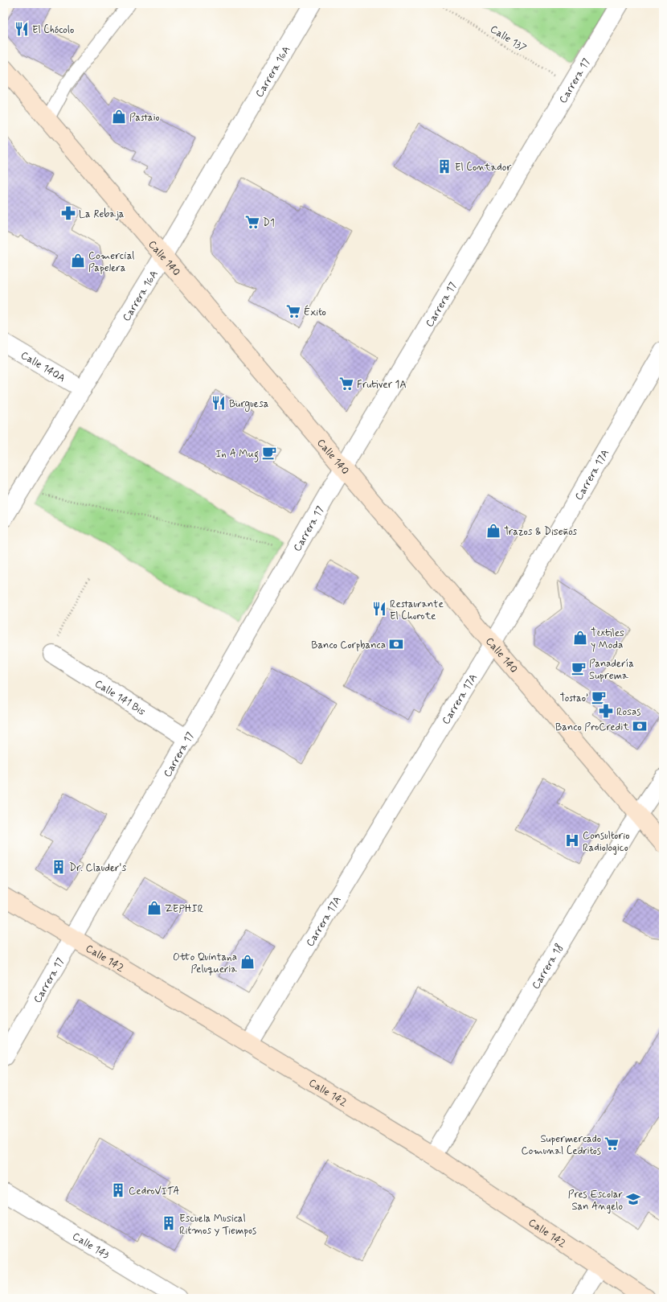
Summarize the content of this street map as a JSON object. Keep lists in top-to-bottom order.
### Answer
{
  "streets": {
    "street": [
      "Carrera 16A",
      "Carrera 17",
      "Calle 140",
      "Calle 140A",
      "Carrera 17A",
      "Calle 141 Bis",
      "Calle 142",
      "Carrera 18",
      "Calle 143"
    ],
    "path": ["Calle 137"]
  },
  "crossings": [
    ["Calle 137", "Carrera 17"],
    ["Carrera 16A", "Calle 140"],
    ["Carrera 16A", "Calle 140A"],
    ["Carrera 17", "Calle 140"],
    ["Carrera 17", "Calle 141 Bis"],
    ["Carrera 17", "Calle 142"],
    ["Calle 140", "Carrera 17A"],
    ["Calle 140", "Carrera 18"],
    ["Carrera 17A", "Calle 142"],
    ["Calle 142", "Carrera 18"]
  ],
  "places": {
    "restaurant": ["El Chócolo", "Burguesa", "Restaurante El Chorote"],
    "shop": [
      "Pastaio",
      "Comercial Papelera",
      "Trazos & Diseños",
      "Textiles y Moda",
      "ZEPHIR",
      "Otto Quintana Peluqueria"
    ],
    "building": [
      "El Contador",
      "Dr. Clauder's",
      "CedroVITA",
      "Escuela Musical Ritmos y Tiempos"
    ],
    "pharmacy": ["La Rebaja", "Rosas"],
    "supermarket": [
      "D1",
      "Éxito",
      "Frutiver 1A",
      "Supermercado Comunal Cedritos"
    ],
    "cafe": ["In A Mug", "Panadería Suprema", "Tostao’"],
    "bank": ["Banco Corpbanca", "Banco ProCredit"],
    "hospital": ["Consultorio Radiologico"],
    "school or university": ["Pres Escolar San Angelo"]
  }
}
